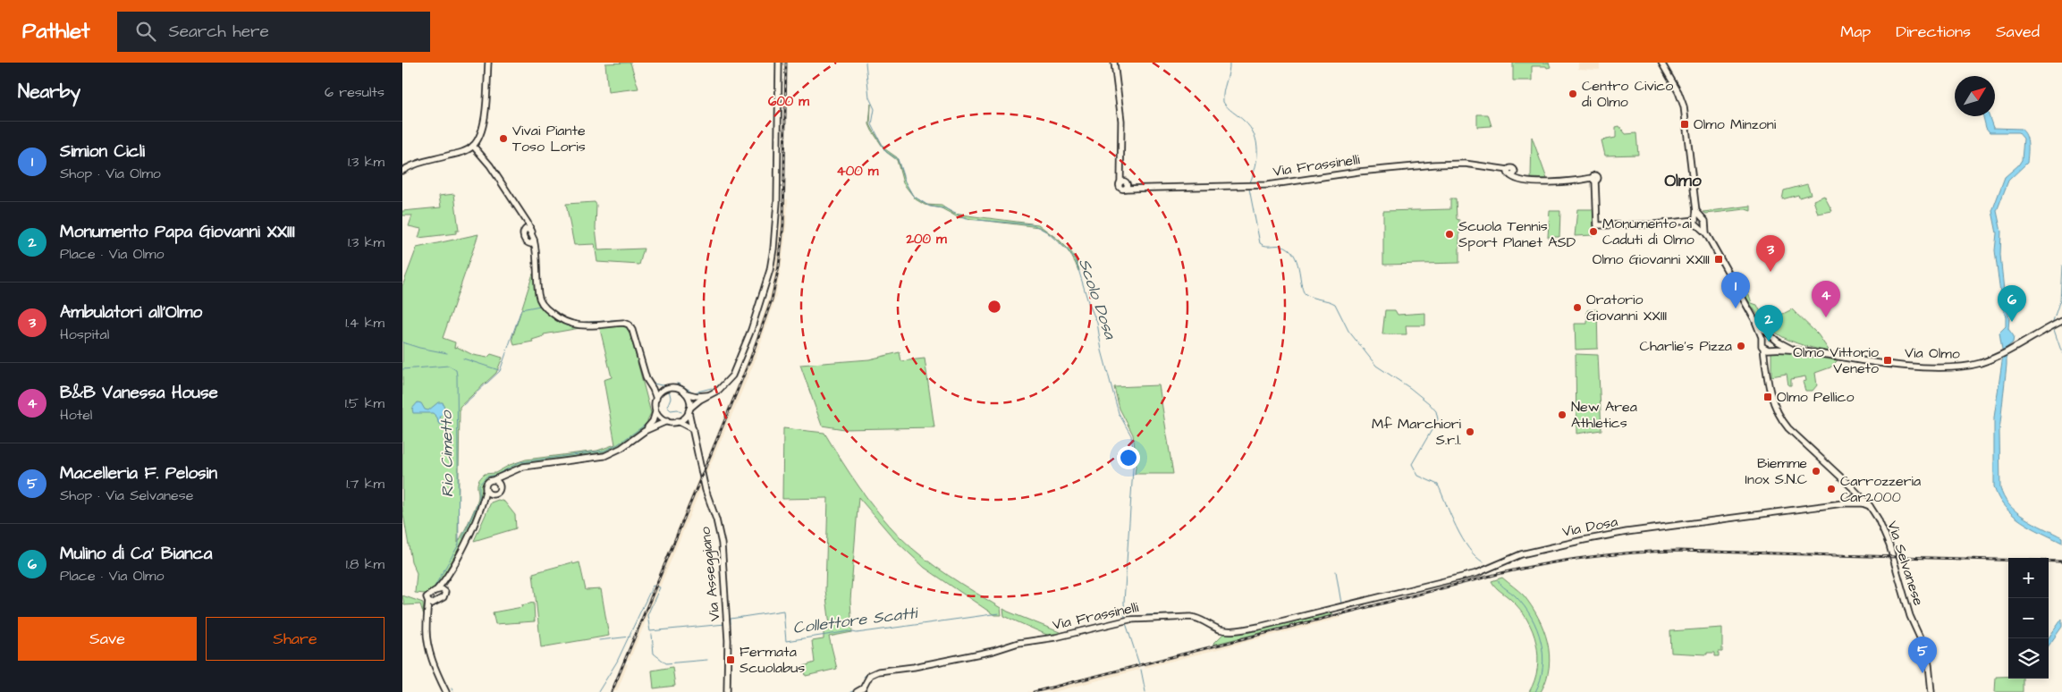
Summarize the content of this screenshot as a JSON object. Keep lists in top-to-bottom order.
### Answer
{
  "streets": {
    "street": [
      "Via Frassinelli",
      "Via Olmo",
      "Via Dosa",
      "Via Selvanese",
      "Via Asseggiano"
    ]
  },
  "crossings": [
    ["Via Frassinelli", "Via Olmo"],
    ["Via Frassinelli", "Via Dosa"],
    ["Via Olmo", "Via Selvanese"]
  ],
  "districts": ["Olmo"],
  "water": ["Scolo Dosa", "Rio Cimetto", "Collettore Scatti"],
  "places": {
    "other": [
      "Centro Civico di Olmo",
      "Vivai Piante Toso Loris",
      "Monumento ai Caduti di Olmo",
      "Scuola Tennis Sport Planet ASD",
      "Oratorio Giovanni XXIII",
      "Charlie's Pizza",
      "New Area Athletics",
      "Mf Marchiori S.r.l.",
      "Biemme Inox S.N.C",
      "Carrozzeria Car2000"
    ],
    "transit": [
      "Olmo Minzoni",
      "Olmo Giovanni XXIII",
      "Olmo Vittorio Veneto",
      "Olmo Pellico",
      "Fermata Scuolabus"
    ]
  },
  "north": "top right",
  "page": {
    "header": "Pathlet",
    "search": "Search here",
    "nav": ["Map", "Directions", "Saved"],
    "heading": ["Nearby", "6 results"],
    "list": [
      {
        "mark": "1",
        "name": "Simion Cicli",
        "note": "Shop · Via Olmo",
        "value": "1.3 km"
      },
      {
        "mark": "2",
        "name": "Monumento Papa Giovanni XXIII",
        "note": "Place · Via Olmo",
        "value": "1.3 km"
      },
      {
        "mark": "3",
        "name": "Ambulatori all'Olmo",
        "note": "Hospital",
        "value": "1.4 km"
      },
      {
        "mark": "4",
        "name": "B&B Vanessa House",
        "note": "Hotel",
        "value": "1.5 km"
      },
      {
        "mark": "5",
        "name": "Macelleria F. Pelosin",
        "note": "Shop · Via Selvanese",
        "value": "1.7 km"
      },
      {
        "mark": "6",
        "name": "Mulino di Ca’ Bianca",
        "note": "Place · Via Olmo",
        "value": "1.8 km"
      }
    ],
    "pins": [
      "3",
      "1",
      "4",
      "6",
      "2",
      "5"
    ],
    "map_buttons": ["+", "−"],
    "buttons": ["Save", "Share"]
  },
  "rings": ["600 m", "400 m", "200 m"]
}
